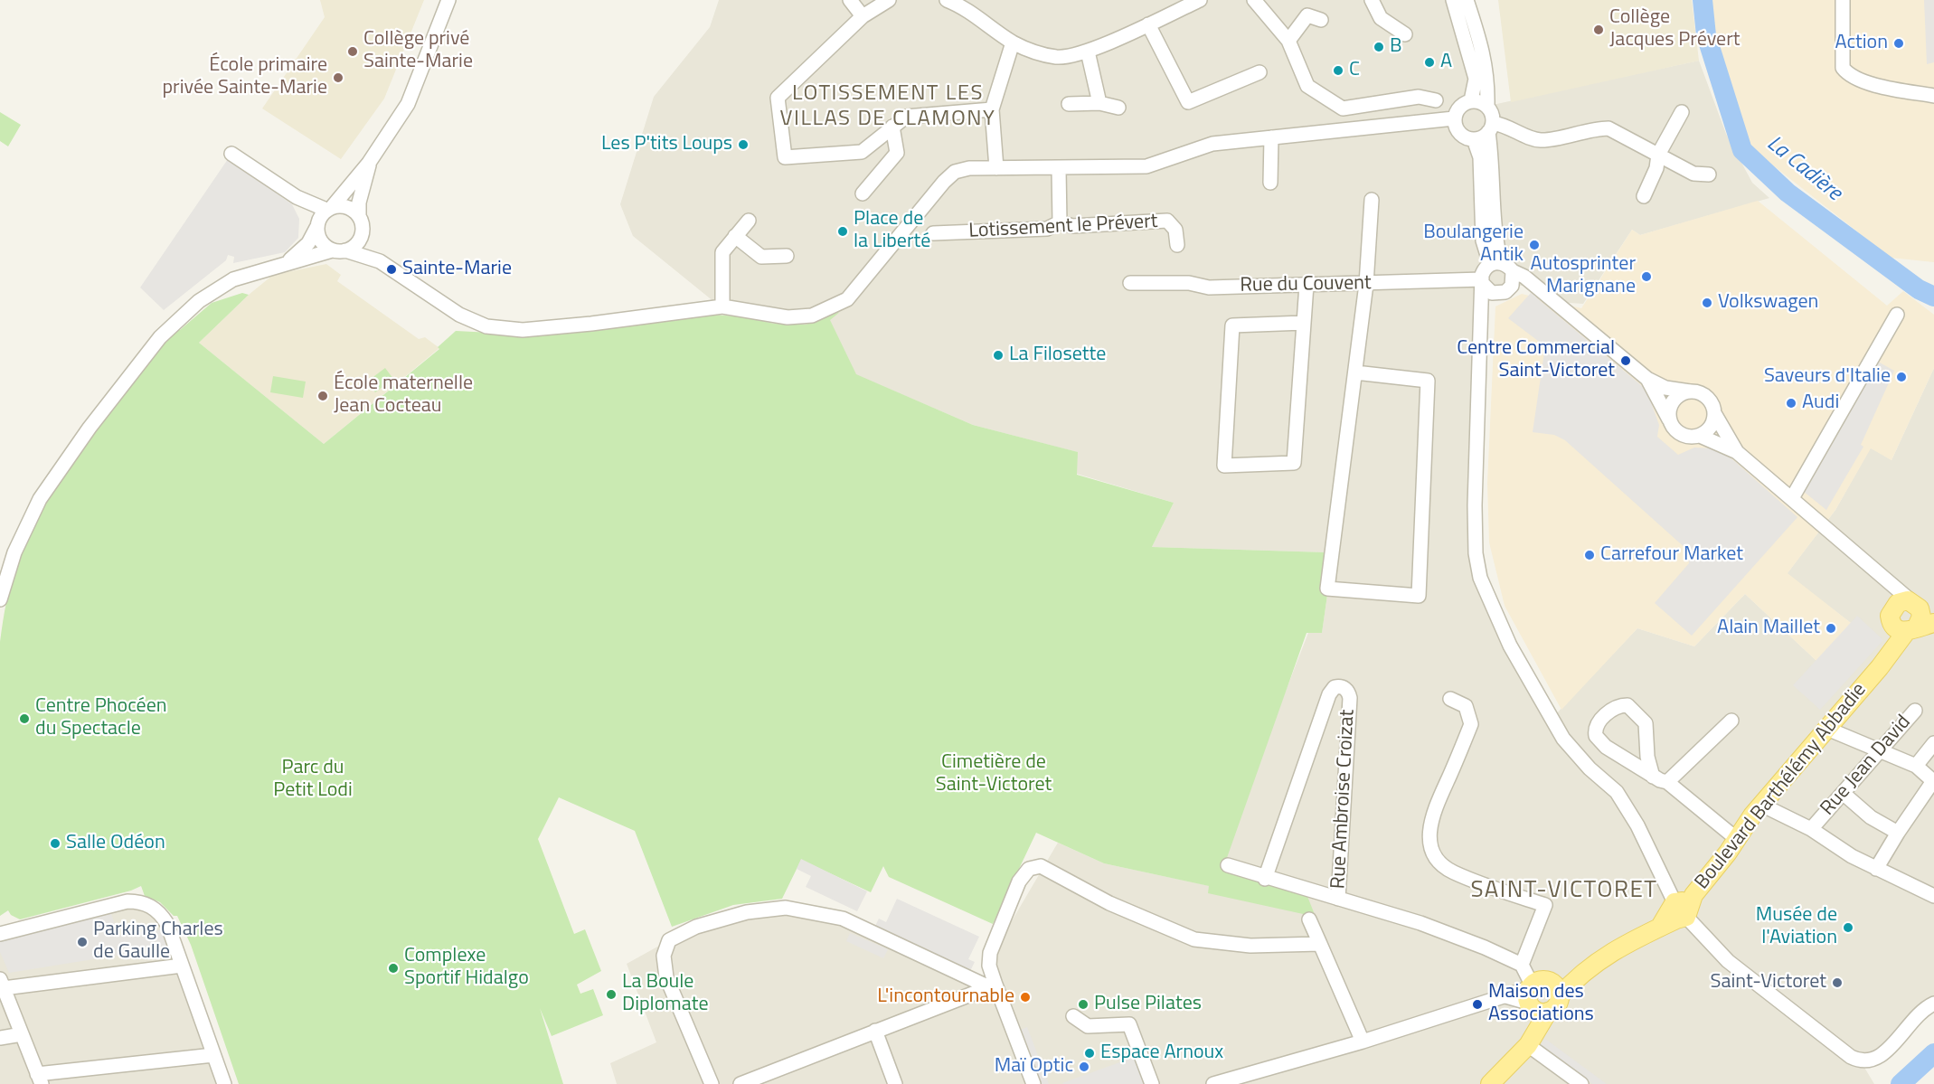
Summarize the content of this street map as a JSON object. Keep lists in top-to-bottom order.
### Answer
{
  "streets": {
    "main road": ["Boulevard Barthélémy Abbadie"],
    "street": [
      "Lotissement le Prévert",
      "Rue du Couvent",
      "Rue Jean David",
      "Rue Ambroise Croizat"
    ]
  },
  "crossings": [
    ["Rue Jean David", "Boulevard Barthélémy Abbadie"]
  ],
  "districts": ["LOTISSEMENT LES VILLAS DE CLAMONY", "SAINT-VICTORET"],
  "water": ["La Cadière"],
  "parks": ["Cimetière de Saint-Victoret", "Parc du Petit Lodi"],
  "places": [
    "Collège Jacques Prévert",
    "Action",
    "B",
    "Collège privé Sainte-Marie",
    "A",
    "C",
    "École primaire privée Sainte-Marie",
    "Les P'tits Loups",
    "Place de la Liberté",
    "Boulangerie Antik",
    "Sainte-Marie",
    "Autosprinter Marignane",
    "Volkswagen",
    "La Filosette",
    "Centre Commercial Saint-Victoret",
    "Saveurs d'Italie",
    "École maternelle Jean Cocteau",
    "Audi",
    "Carrefour Market",
    "Alain Maillet",
    "Centre Phocéen du Spectacle",
    "Salle Odéon",
    "Musée de l'Aviation",
    "Parking Charles de Gaulle",
    "Complexe Sportif Hidalgo",
    "Saint-Victoret",
    "La Boule Diplomate",
    "L'incontournable",
    "Pulse Pilates",
    "Maison des Associations",
    "Espace Arnoux",
    "Maï Optic"
  ]
}
